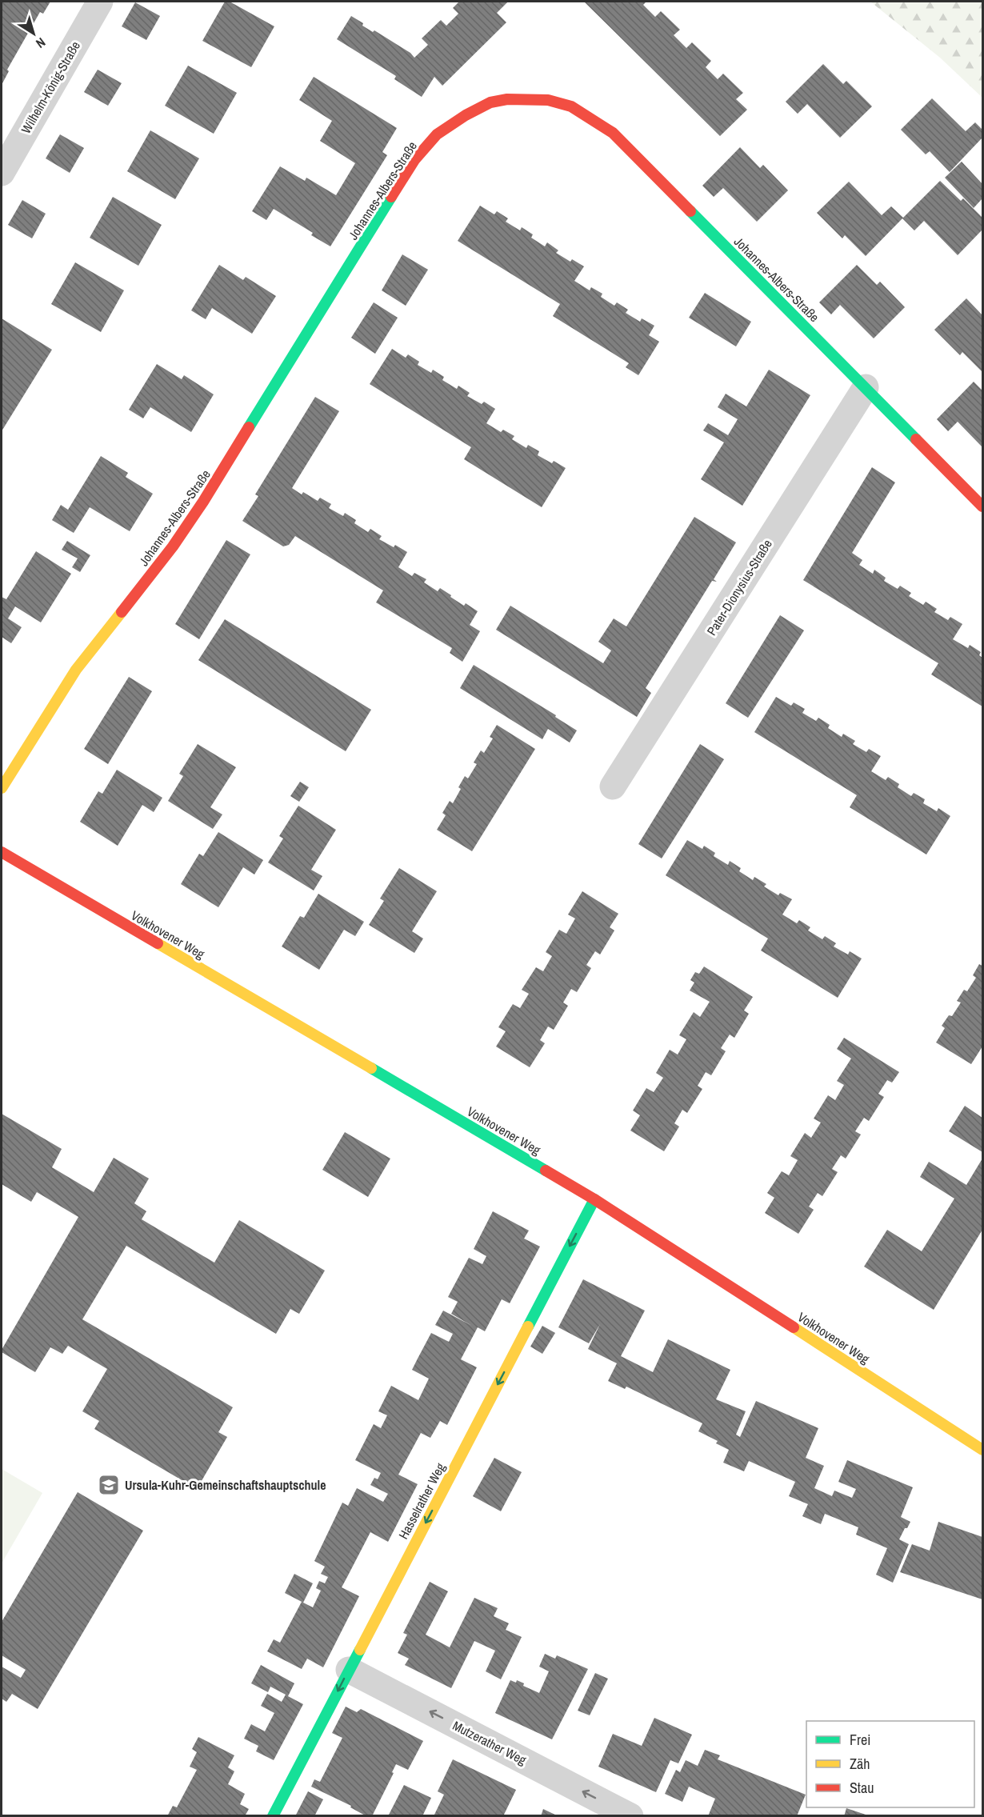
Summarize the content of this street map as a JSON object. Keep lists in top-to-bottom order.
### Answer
{
  "streets": {
    "street": [
      "Wilhelm-König-Straße",
      "Johannes-Albers-Straße",
      "Pater-Dionysius-Straße",
      "Volkhovener Weg",
      "Hasselrather Weg",
      "Mutzerather Weg"
    ]
  },
  "crossings": [
    ["Johannes-Albers-Straße", "Pater-Dionysius-Straße"],
    ["Volkhovener Weg", "Hasselrather Weg"],
    ["Hasselrather Weg", "Mutzerather Weg"]
  ],
  "one_way": ["Hasselrather Weg", "Mutzerather Weg"],
  "places": {
    "school or university": ["Ursula-Kuhr-Gemeinschaftshauptschule"]
  },
  "legend": ["Frei", "Zäh", "Stau"],
  "north": "bottom right"
}
